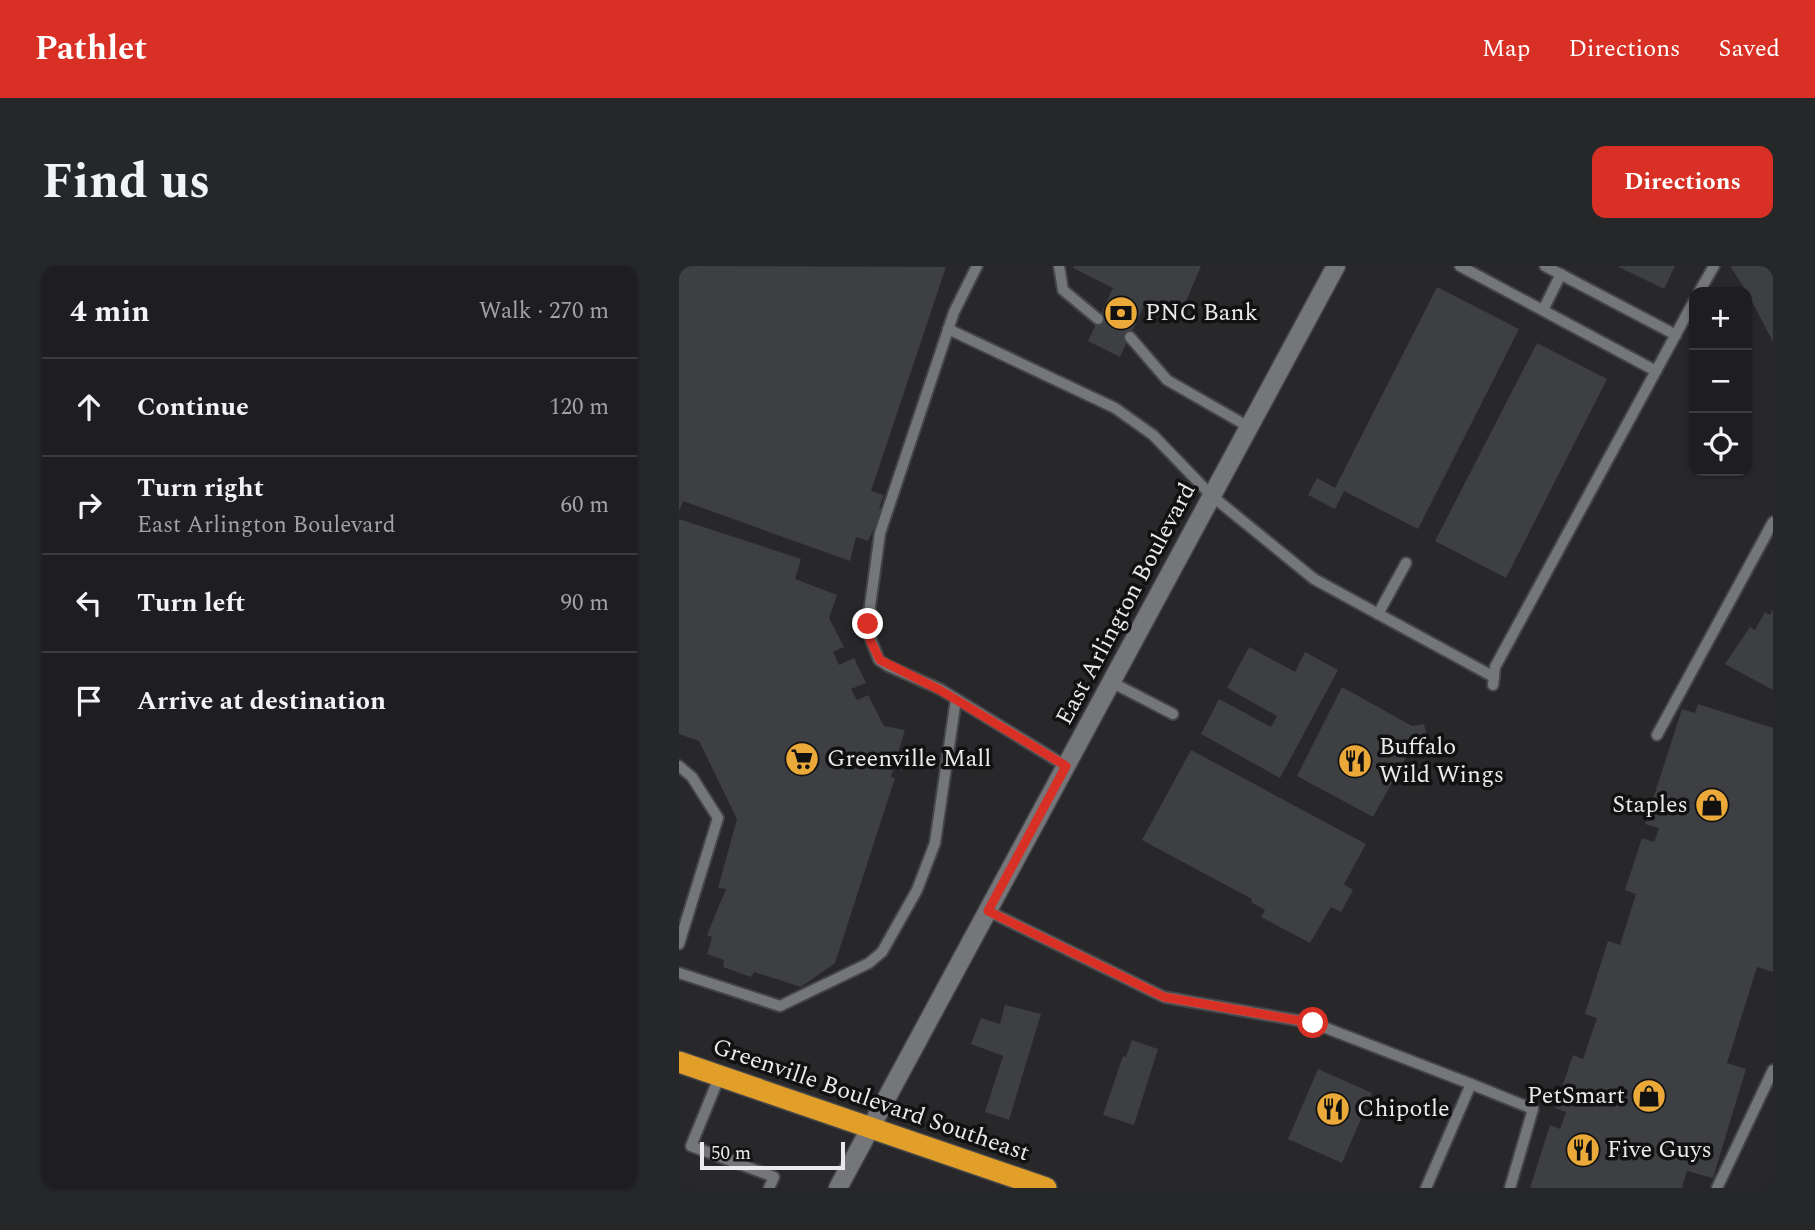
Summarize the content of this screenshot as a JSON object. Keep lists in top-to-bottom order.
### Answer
{
  "streets": {
    "highway": ["Greenville Boulevard Southeast"],
    "main road": ["East Arlington Boulevard"]
  },
  "crossings": [
    ["East Arlington Boulevard", "Greenville Boulevard Southeast"]
  ],
  "places": {
    "bank": ["PNC Bank"],
    "supermarket": ["Greenville Mall"],
    "restaurant": ["Buffalo Wild Wings", "Chipotle", "Five Guys"],
    "shop": ["Staples", "PetSmart"]
  },
  "scale_bar": "50 m",
  "page": {
    "header": "Pathlet",
    "nav": ["Map", "Directions", "Saved"],
    "title": "Find us",
    "buttons": "Directions",
    "heading": ["4 min", "Walk · 270 m"],
    "map_buttons": ["+", "−"],
    "list": [
      ["Continue", "120 m"],
      ["Turn right", "East Arlington Boulevard", "60 m"],
      ["Turn left", "90 m"],
      "Arrive at destination"
    ],
    "scale": "50 m"
  }
}
